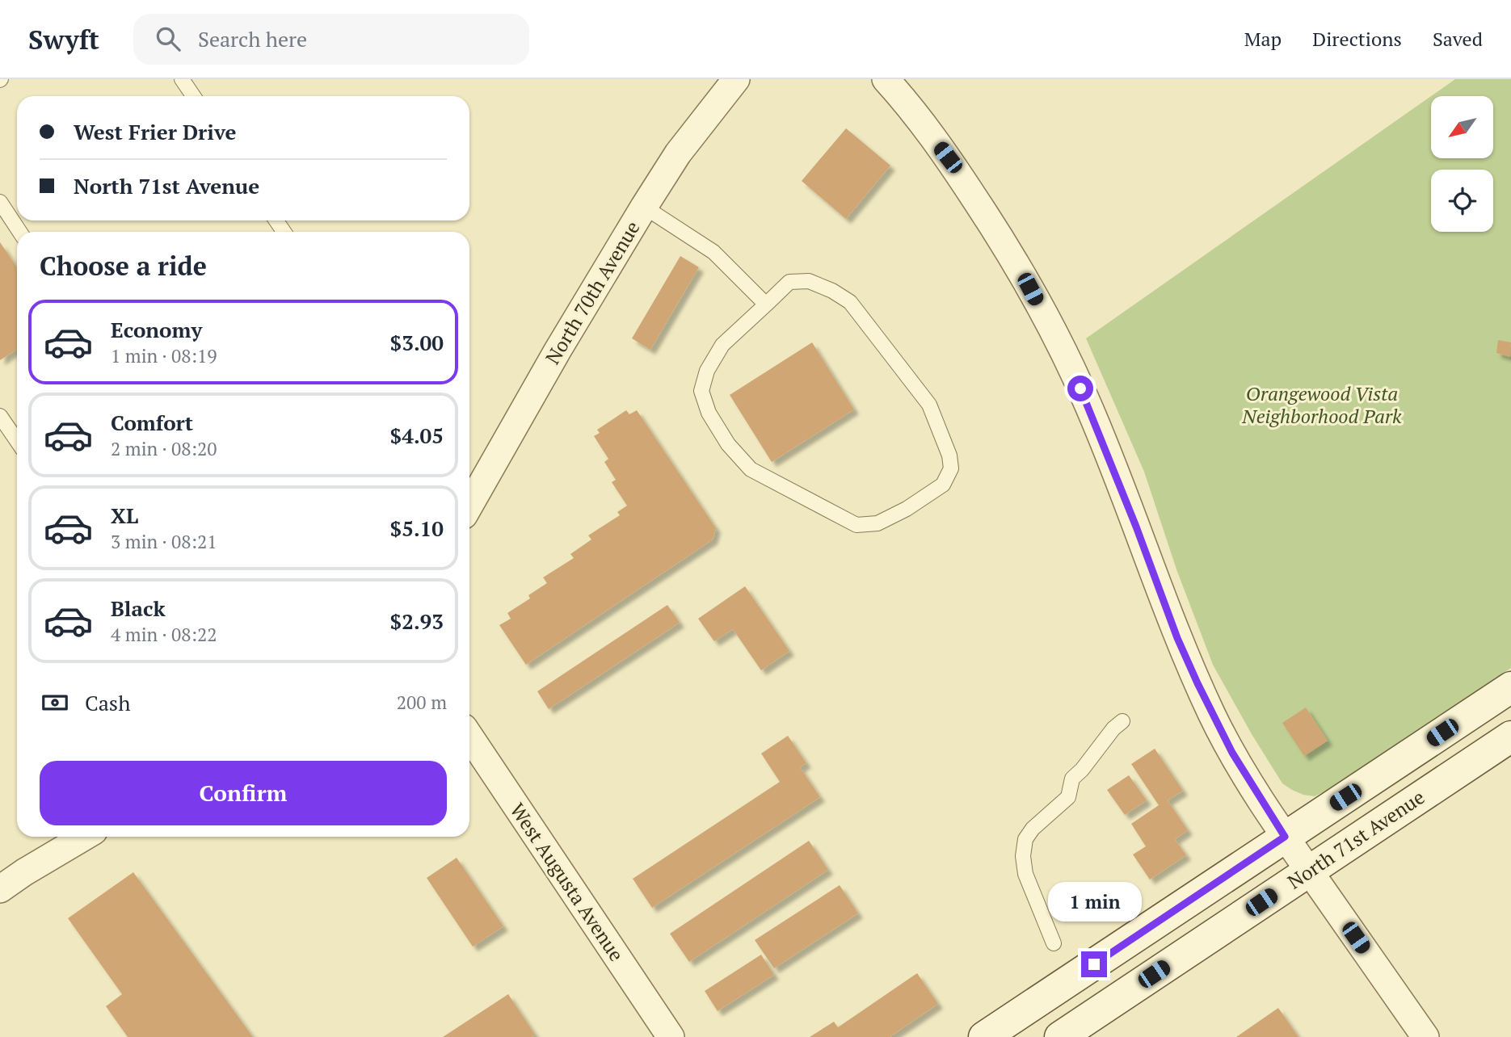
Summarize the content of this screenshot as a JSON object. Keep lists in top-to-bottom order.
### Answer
{
  "streets": {
    "street": ["North 70th Avenue", "North 71st Avenue", "West Augusta Avenue"]
  },
  "parks": ["Orangewood Vista Neighborhood Park"],
  "north": "bottom left",
  "page": {
    "header": "Swyft",
    "search": "Search here",
    "nav": ["Map", "Directions", "Saved"],
    "banner": ["West Frier Drive", "North 71st Avenue"],
    "heading": "Choose a ride",
    "list": [
      {
        "name": "Economy",
        "note": "1 min · 08:19",
        "value": "$3.00"
      },
      {
        "name": "Comfort",
        "note": "2 min · 08:20",
        "value": "$4.05"
      },
      {
        "name": "XL",
        "note": "3 min · 08:21",
        "value": "$5.10"
      },
      {
        "name": "Black",
        "note": "4 min · 08:22",
        "value": "$2.93"
      }
    ],
    "pay": ["Cash", "200 m"],
    "buttons": "Confirm",
    "bubble": "1 min"
  }
}
